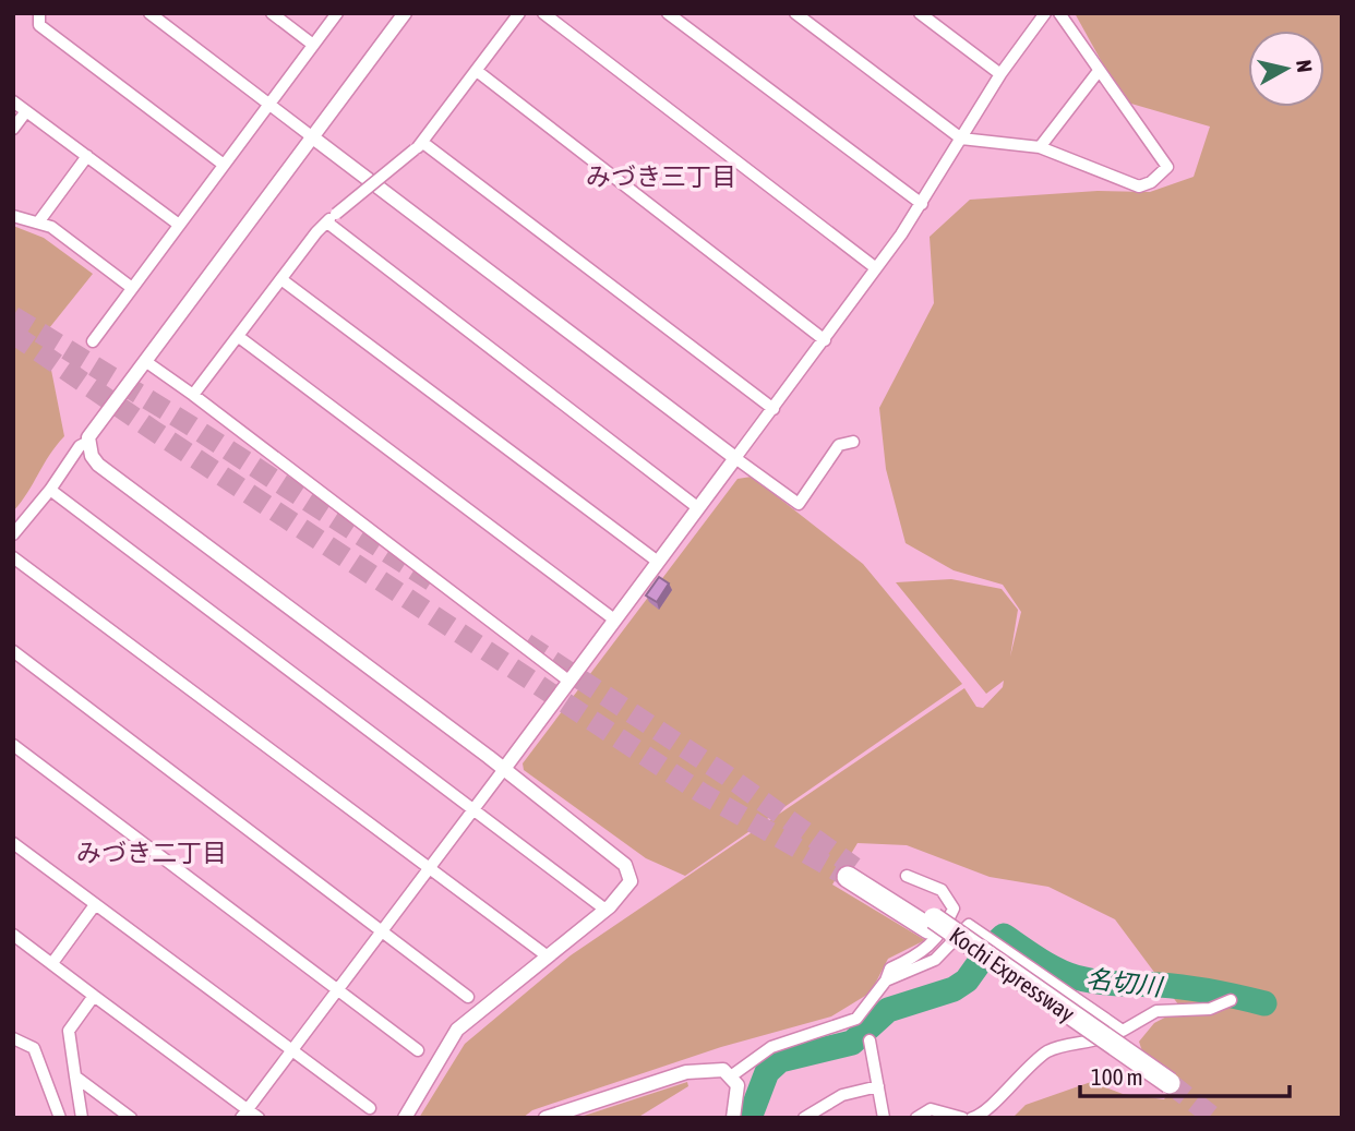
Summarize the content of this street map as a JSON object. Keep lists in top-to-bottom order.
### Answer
{
  "streets": {
    "highway": ["Kochi Expressway"]
  },
  "districts": ["みづき三丁目", "みづき二丁目"],
  "water": ["名切川"],
  "scale_bar": "100 m",
  "north": "right"
}
